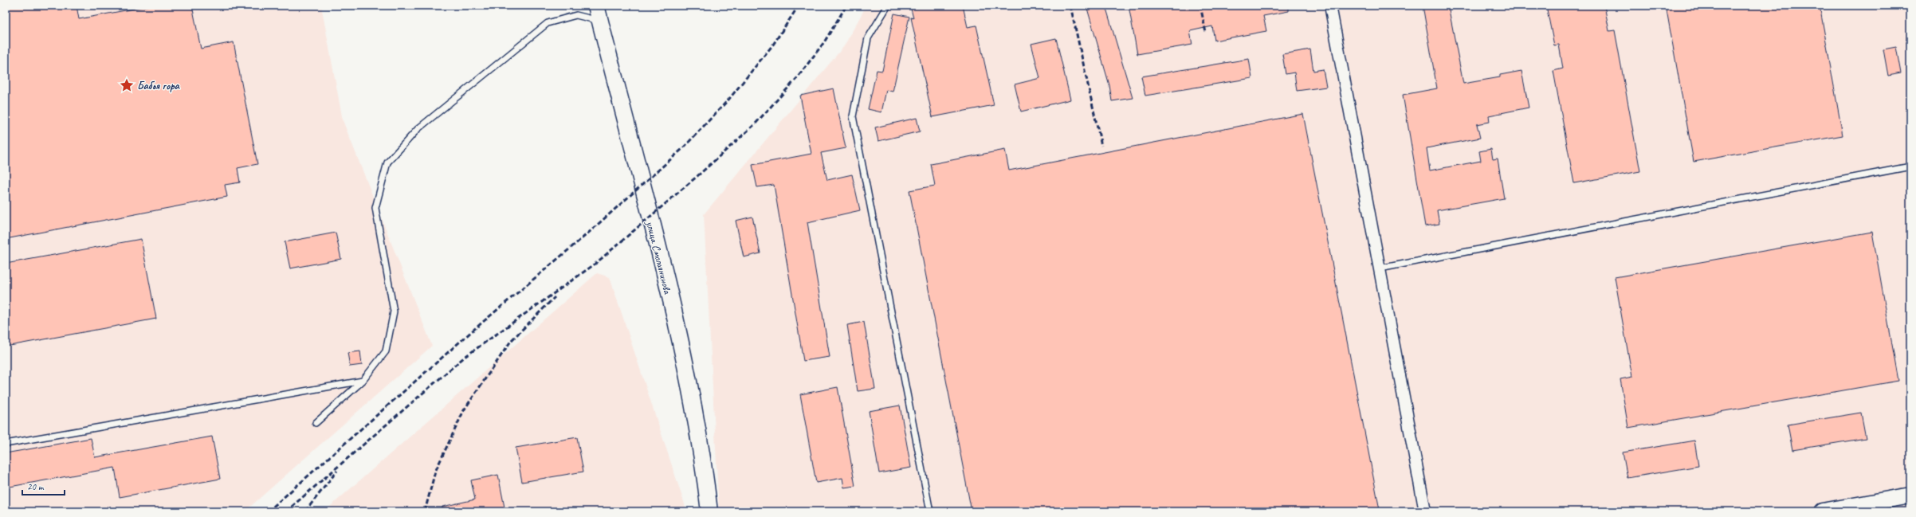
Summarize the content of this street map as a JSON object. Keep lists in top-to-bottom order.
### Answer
{
  "streets": {
    "street": ["улица Смольянинова"]
  },
  "places": {
    "place": ["Бабья гора"]
  },
  "scale_bar": "20 m"
}
